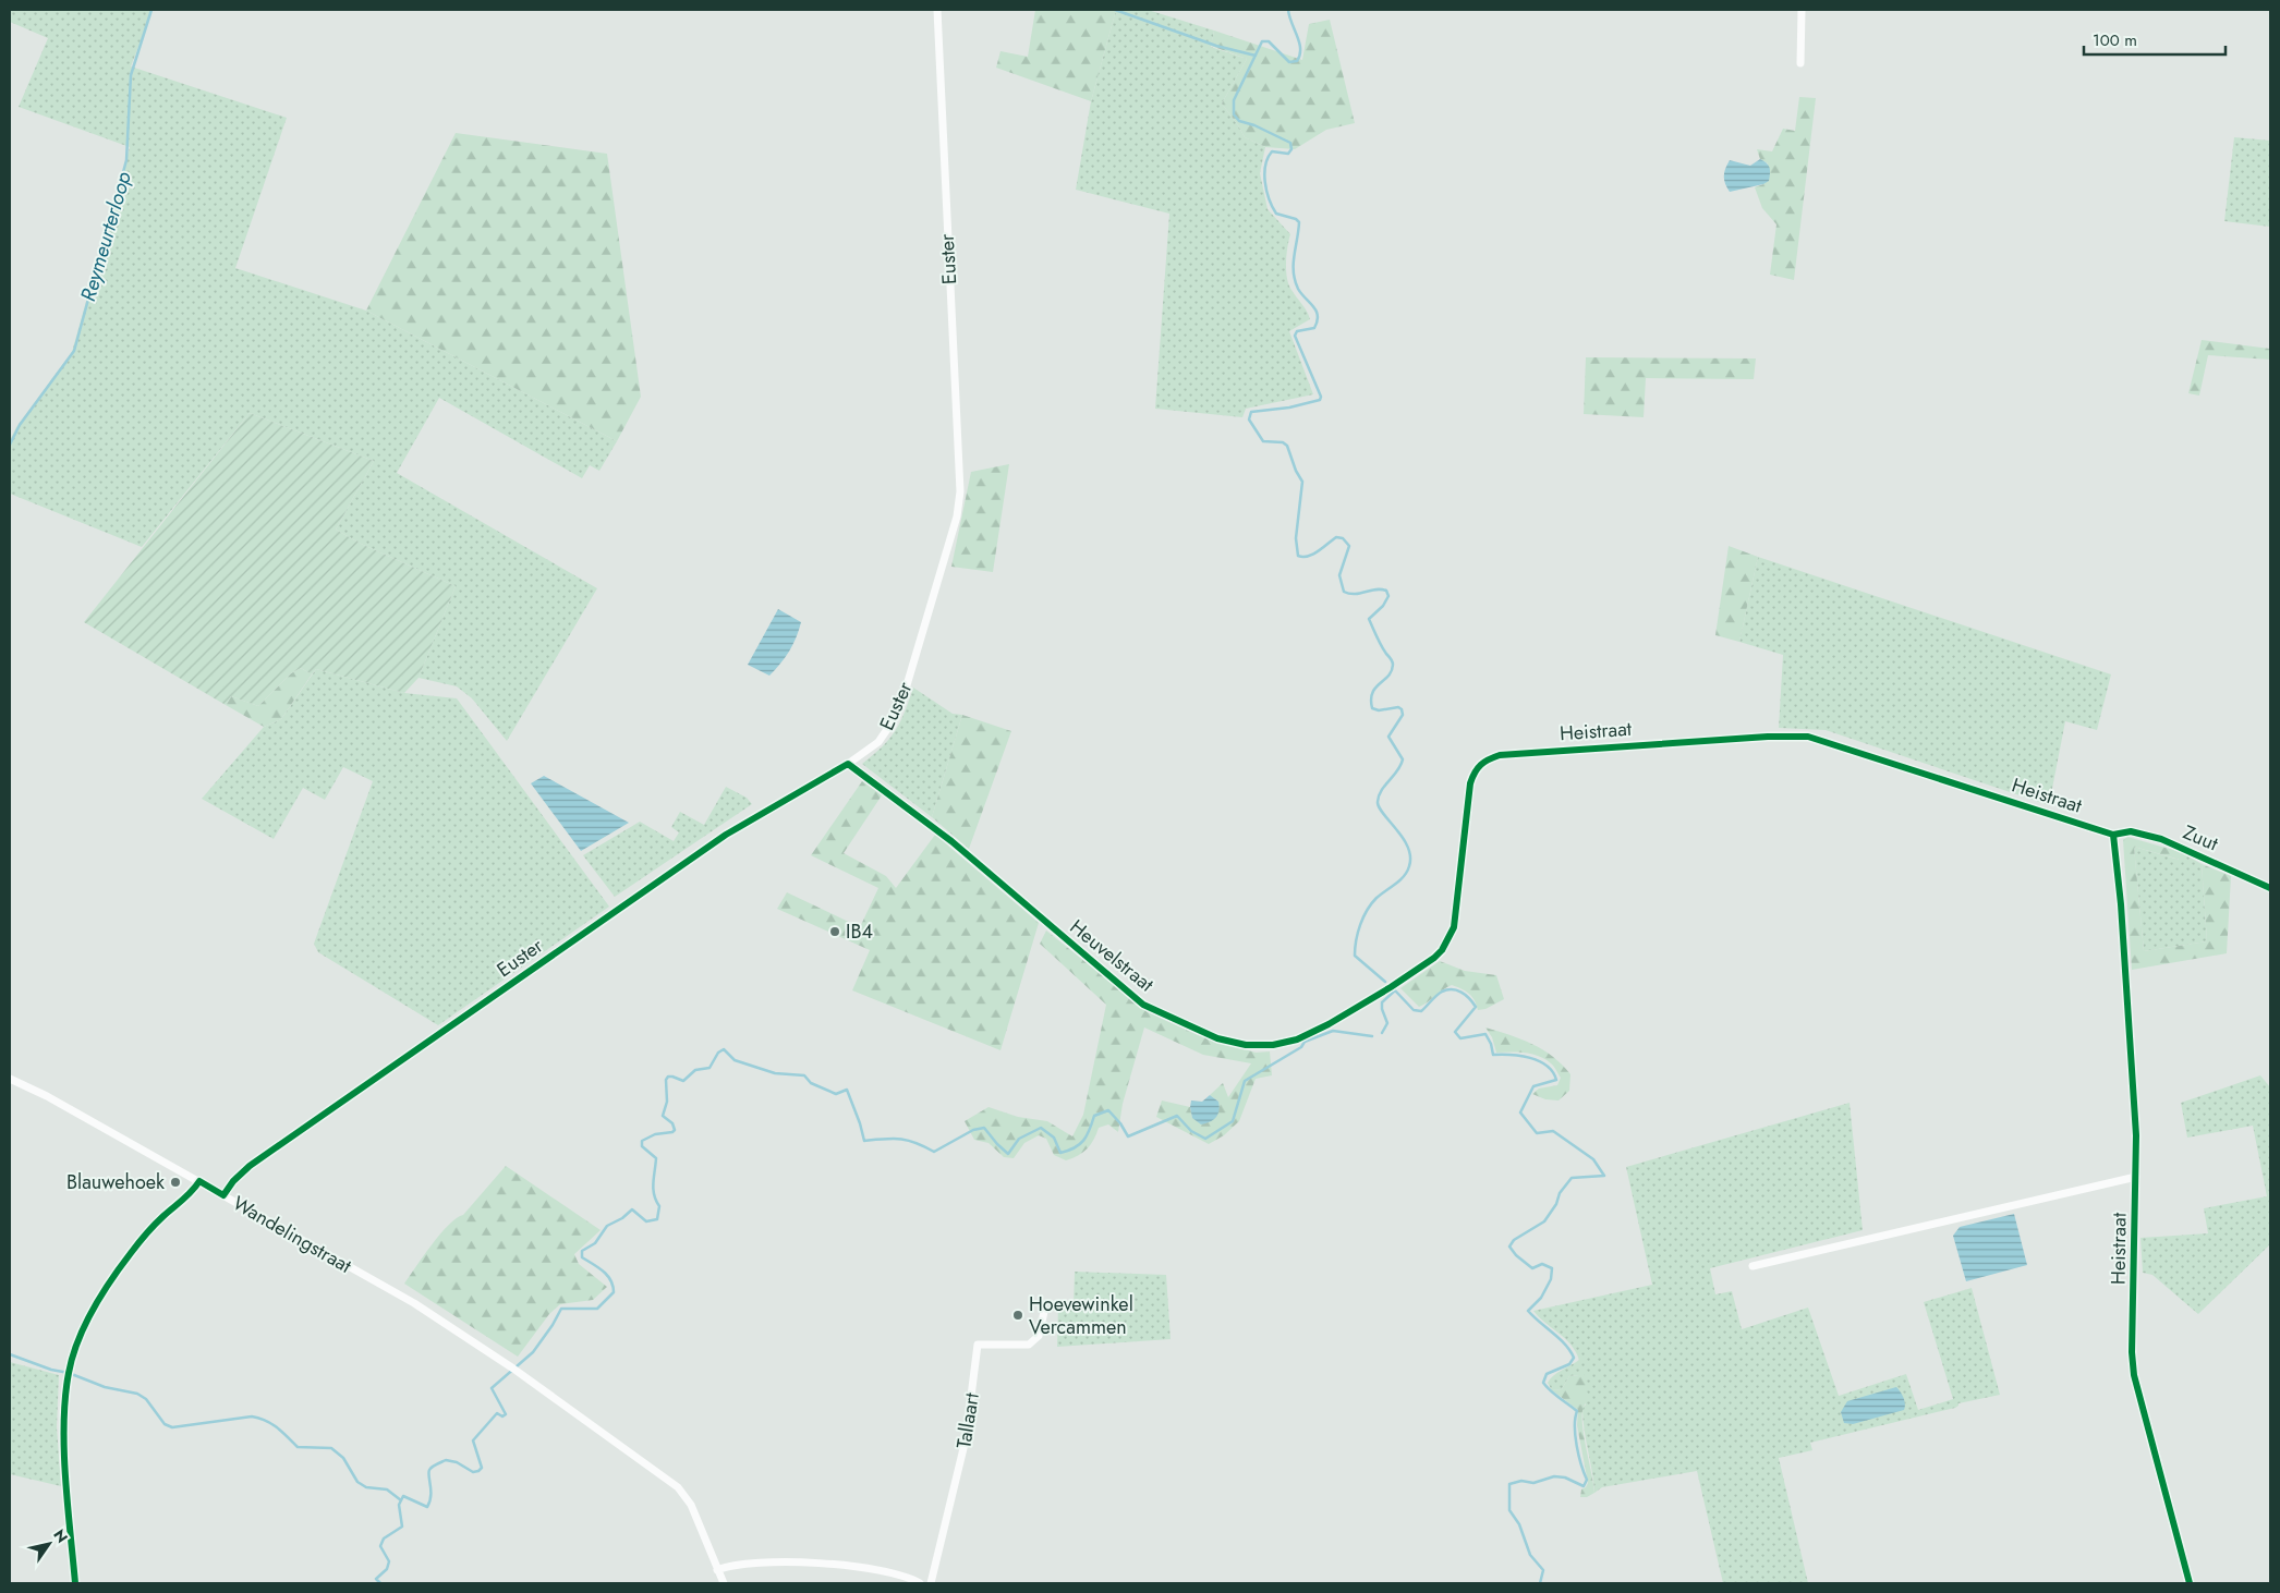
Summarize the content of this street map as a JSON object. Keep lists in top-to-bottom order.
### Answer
{
  "streets": {
    "street": [
      "Euster",
      "Heistraat",
      "Zuut",
      "Heuvelstraat",
      "Wandelingstraat",
      "Tallaart"
    ]
  },
  "crossings": [
    ["Euster", "Heuvelstraat"],
    ["Euster", "Wandelingstraat"],
    ["Heistraat", "Zuut"],
    ["Heistraat", "Heuvelstraat"]
  ],
  "water": ["Reymeurterloop"],
  "places": ["IB4", "Blauwehoek", "Hoevewinkel Vercammen"],
  "scale_bar": "100 m",
  "north": "top right"
}
